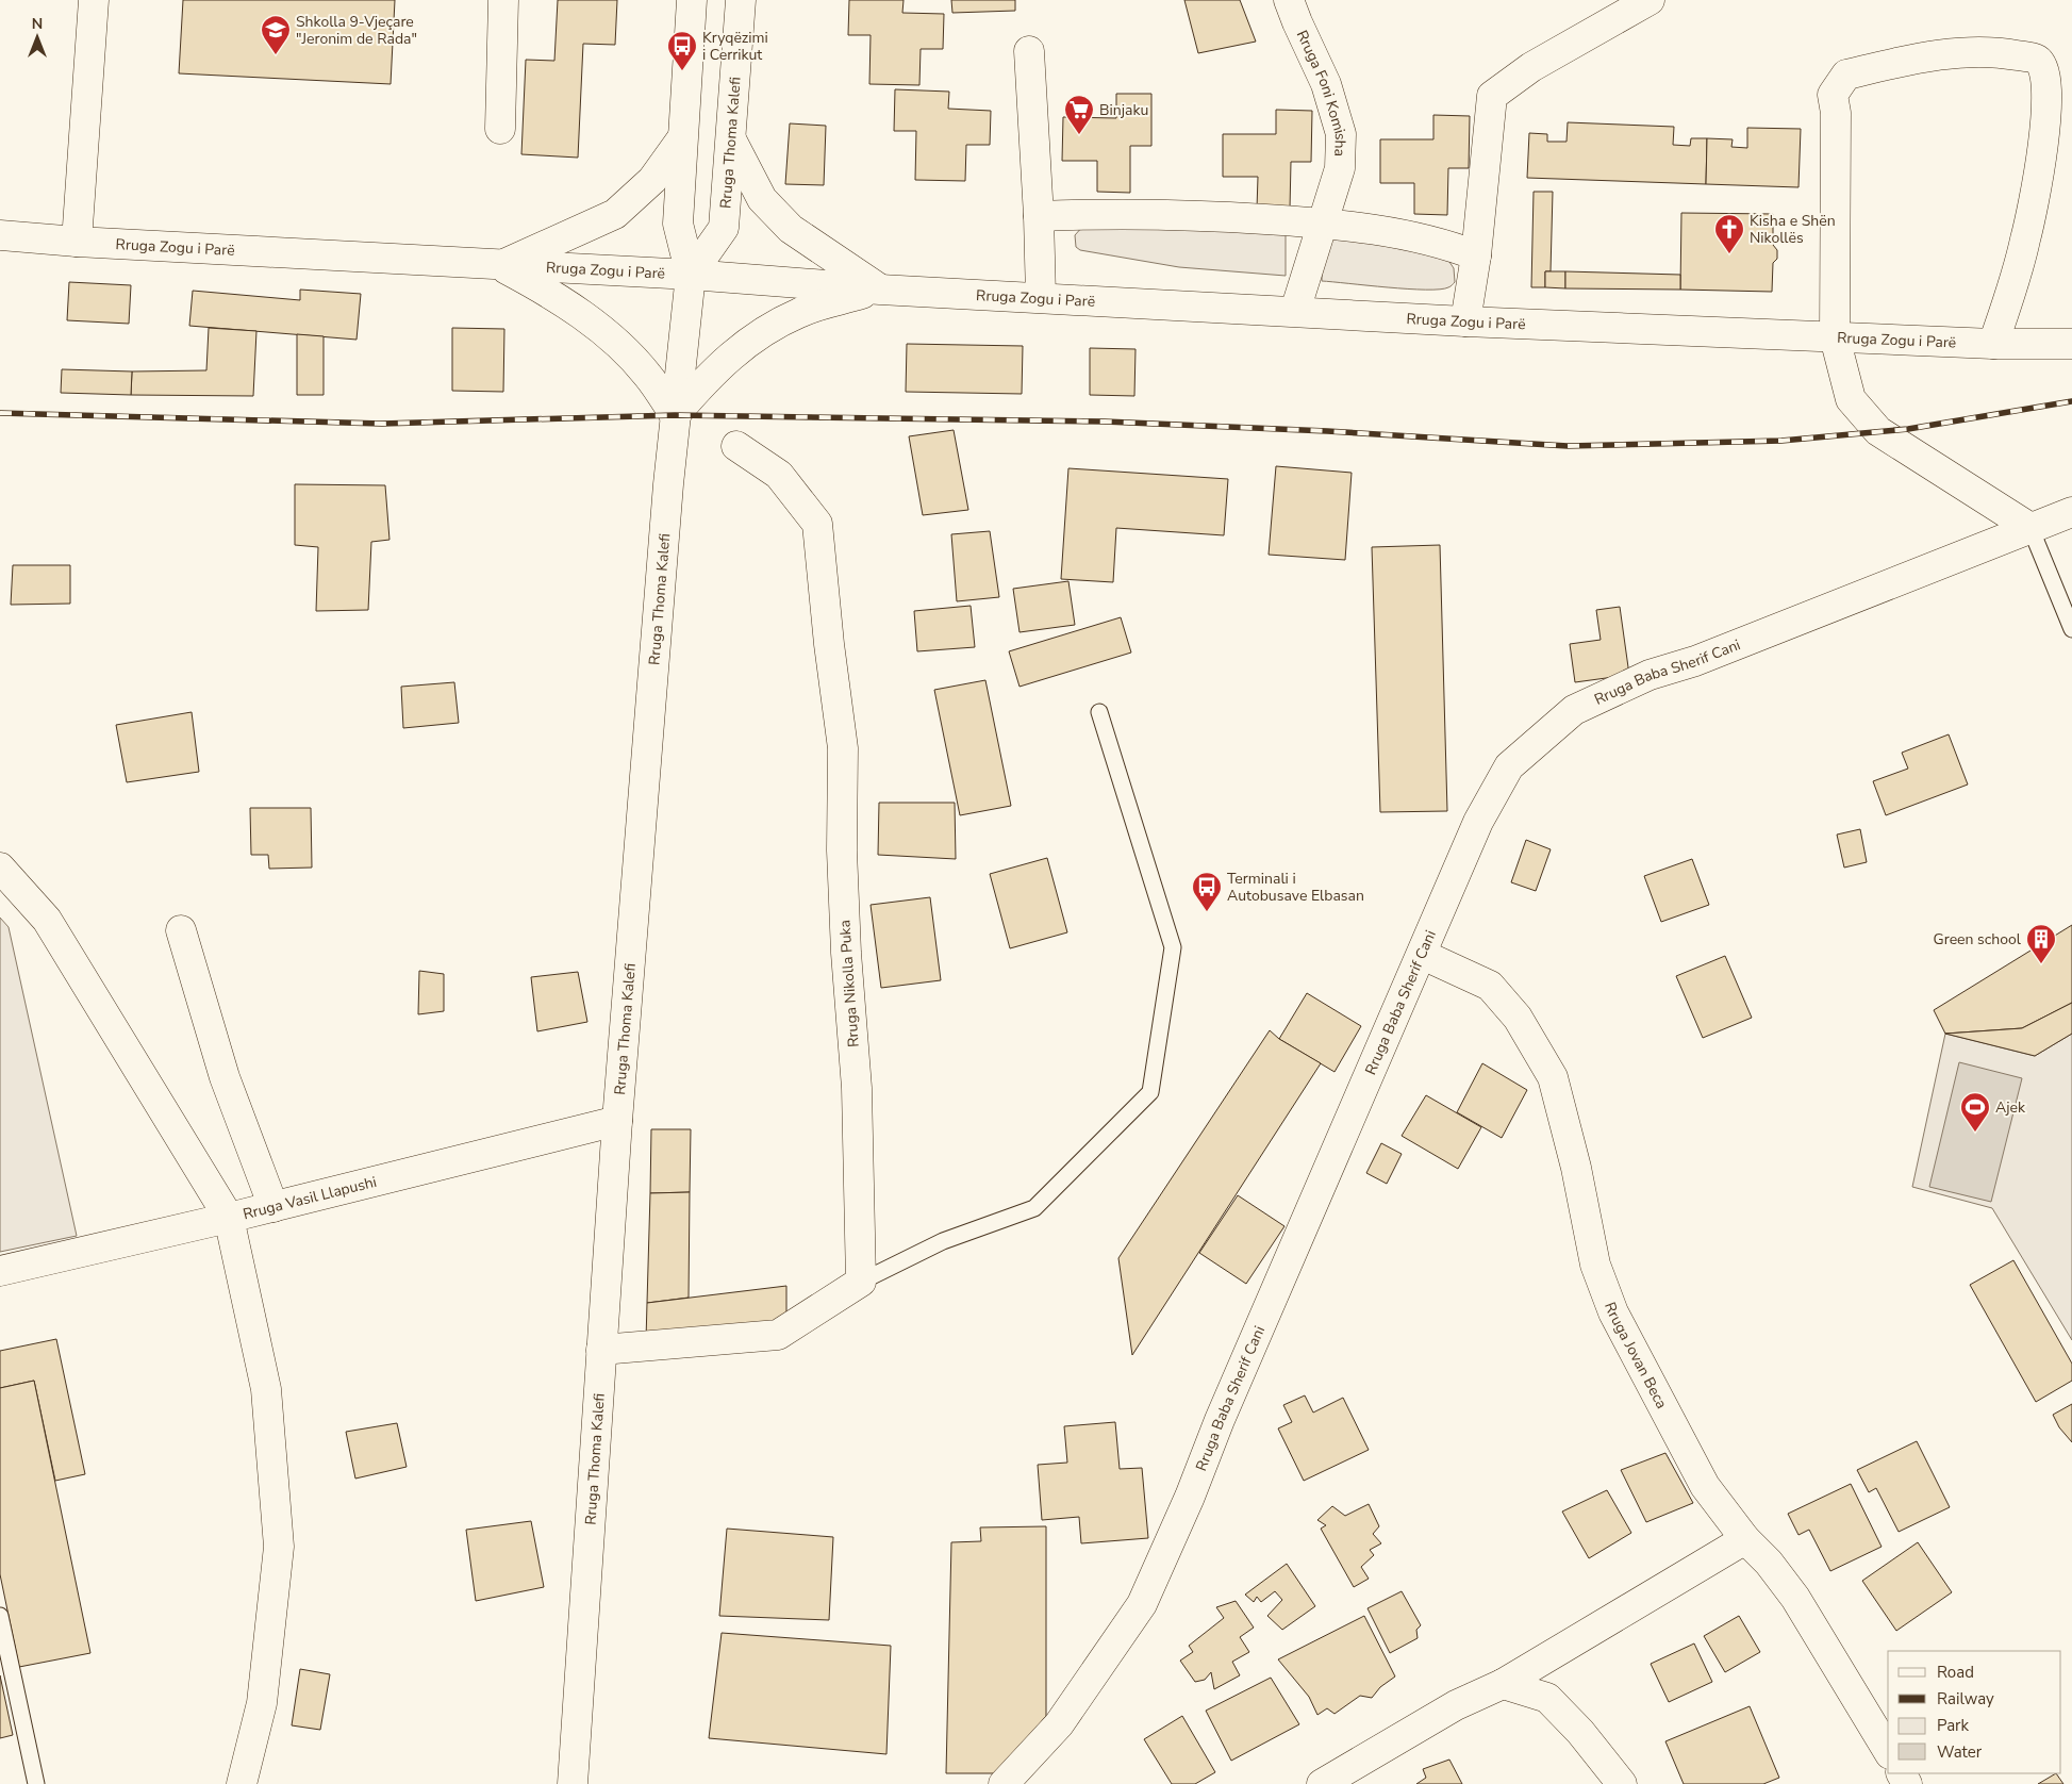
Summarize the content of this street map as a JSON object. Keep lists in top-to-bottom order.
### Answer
{
  "streets": {
    "street": [
      "Rruga Foni Komisha",
      "Rruga Thoma Kalefi",
      "Rruga Zogu i Parë",
      "Rruga Baba Sherif Cani",
      "Rruga Nikolla Puka",
      "Rruga Vasil Llapushi",
      "Rruga Jovan Beca"
    ]
  },
  "crossings": [
    ["Rruga Foni Komisha", "Rruga Zogu i Parë"],
    ["Rruga Thoma Kalefi", "Rruga Zogu i Parë"],
    ["Rruga Thoma Kalefi", "Rruga Vasil Llapushi"],
    ["Rruga Baba Sherif Cani", "Rruga Jovan Beca"]
  ],
  "places": {
    "school or university": ["Shkolla 9-Vjeçare \"Jeronim de Rada\""],
    "bus stop": ["Kryqëzimi i Cerrikut", "Terminali i Autobusave Elbasan"],
    "supermarket": ["Binjaku"],
    "church": ["Kisha e Shën Nikollës"],
    "building": ["Green school"],
    "sports": ["Ajek"]
  },
  "legend": [
    "Road",
    "Railway",
    "Park",
    "Water"
  ],
  "north": "top"
}
